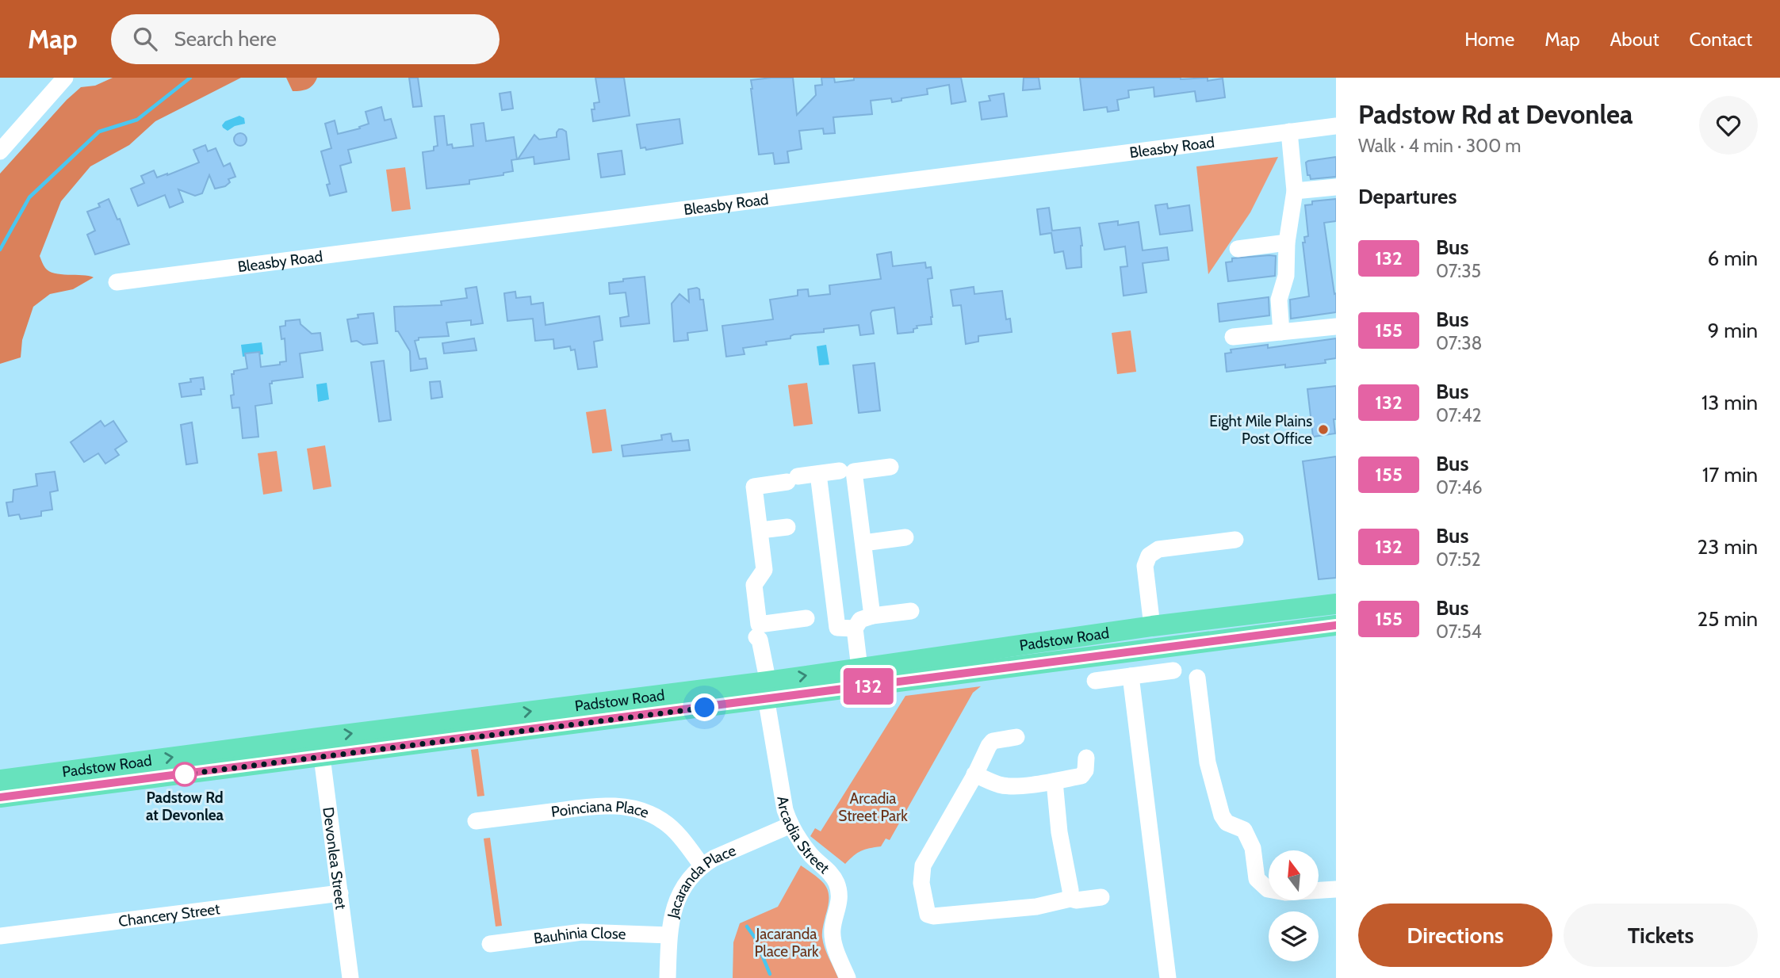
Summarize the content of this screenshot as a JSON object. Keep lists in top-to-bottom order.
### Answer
{
  "streets": {
    "main road": ["Padstow Road"],
    "street": [
      "Bleasby Road",
      "Poinciana Place",
      "Arcadia Street",
      "Devonlea Street",
      "Jacaranda Place",
      "Chancery Street",
      "Bauhinia Close"
    ]
  },
  "crossings": [
    ["Padstow Road", "Arcadia Street"],
    ["Padstow Road", "Devonlea Street"],
    ["Poinciana Place", "Jacaranda Place"],
    ["Arcadia Street", "Jacaranda Place"],
    ["Devonlea Street", "Chancery Street"],
    ["Jacaranda Place", "Bauhinia Close"]
  ],
  "parks": ["Arcadia Street Park", "Jacaranda Place Park"],
  "places": ["Eight Mile Plains Post Office", "Padstow Rd at Devonlea"],
  "lines": ["bus line 132"],
  "north": "top",
  "page": {
    "header": "Map",
    "search": "Search here",
    "nav": [
      "Home",
      "Map",
      "About",
      "Contact"
    ],
    "on_map": "132",
    "heading": [
      ["Padstow Rd at Devonlea", "Walk · 4 min · 300 m"],
      "Departures"
    ],
    "list": [
      {
        "mark": "132",
        "name": "Bus",
        "note": "07:35",
        "value": "6 min"
      },
      {
        "mark": "155",
        "name": "Bus",
        "note": "07:38",
        "value": "9 min"
      },
      {
        "mark": "132",
        "name": "Bus",
        "note": "07:42",
        "value": "13 min"
      },
      {
        "mark": "155",
        "name": "Bus",
        "note": "07:46",
        "value": "17 min"
      },
      {
        "mark": "132",
        "name": "Bus",
        "note": "07:52",
        "value": "23 min"
      },
      {
        "mark": "155",
        "name": "Bus",
        "note": "07:54",
        "value": "25 min"
      }
    ],
    "buttons": ["Directions", "Tickets"]
  }
}
